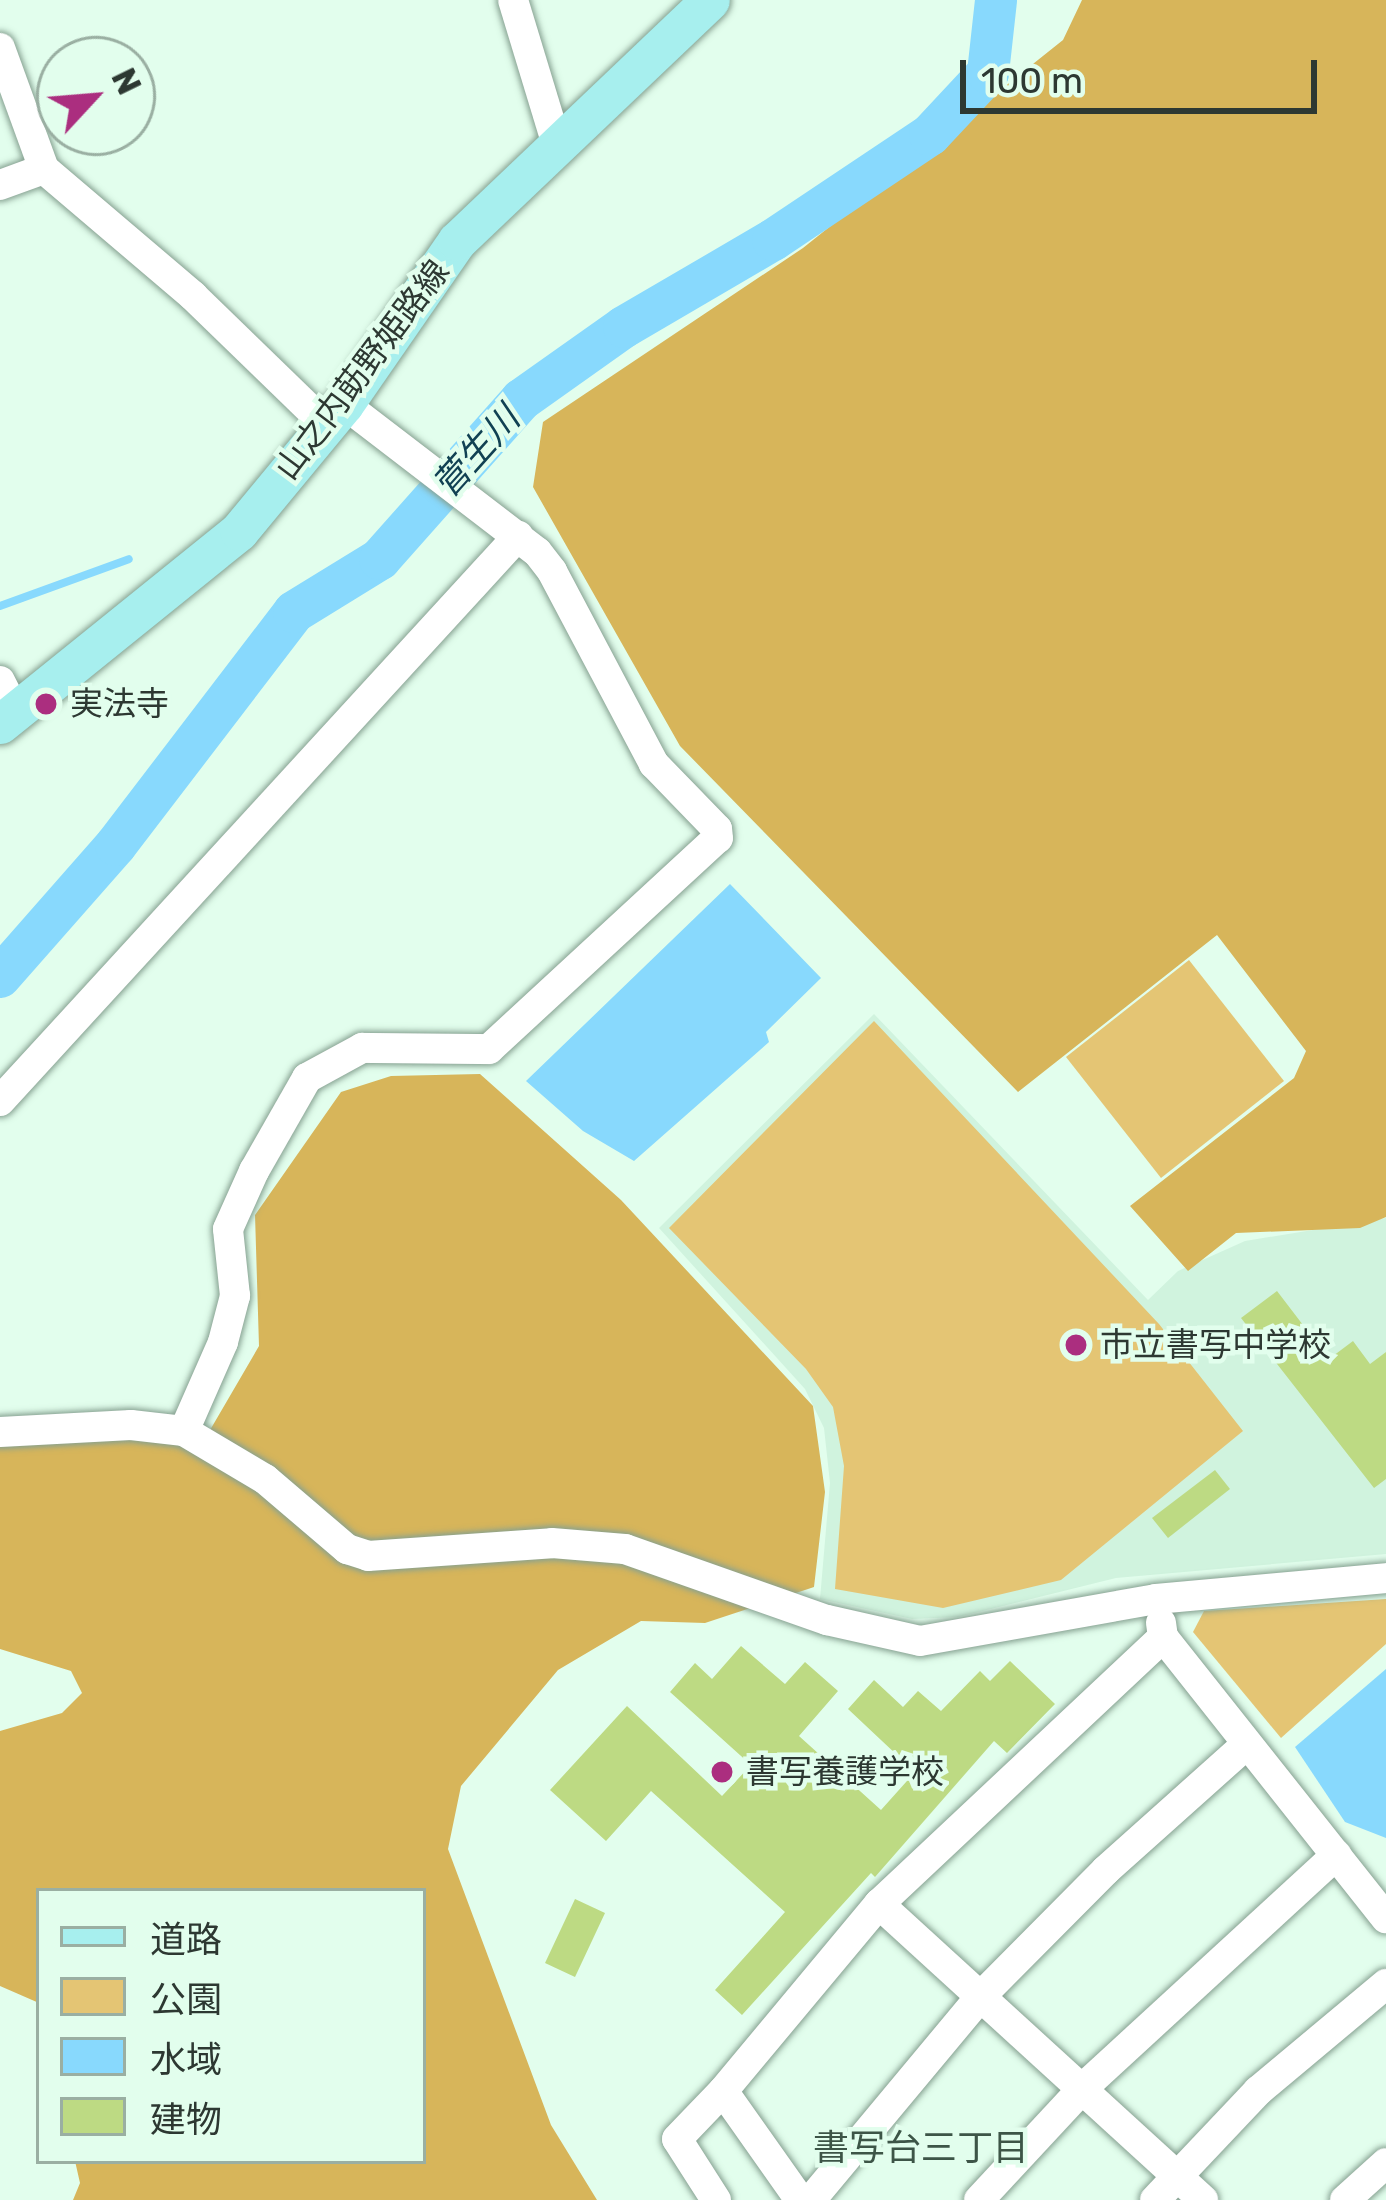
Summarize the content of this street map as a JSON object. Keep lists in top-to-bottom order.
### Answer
{
  "streets": {
    "main road": ["山之内莇野姫路線"]
  },
  "districts": ["書写台三丁目"],
  "water": ["菅生川"],
  "places": ["実法寺", "市立書写中学校", "書写養護学校"],
  "legend": [
    "道路",
    "公園",
    "水域",
    "建物"
  ],
  "scale_bar": "100 m",
  "north": "top right"
}
